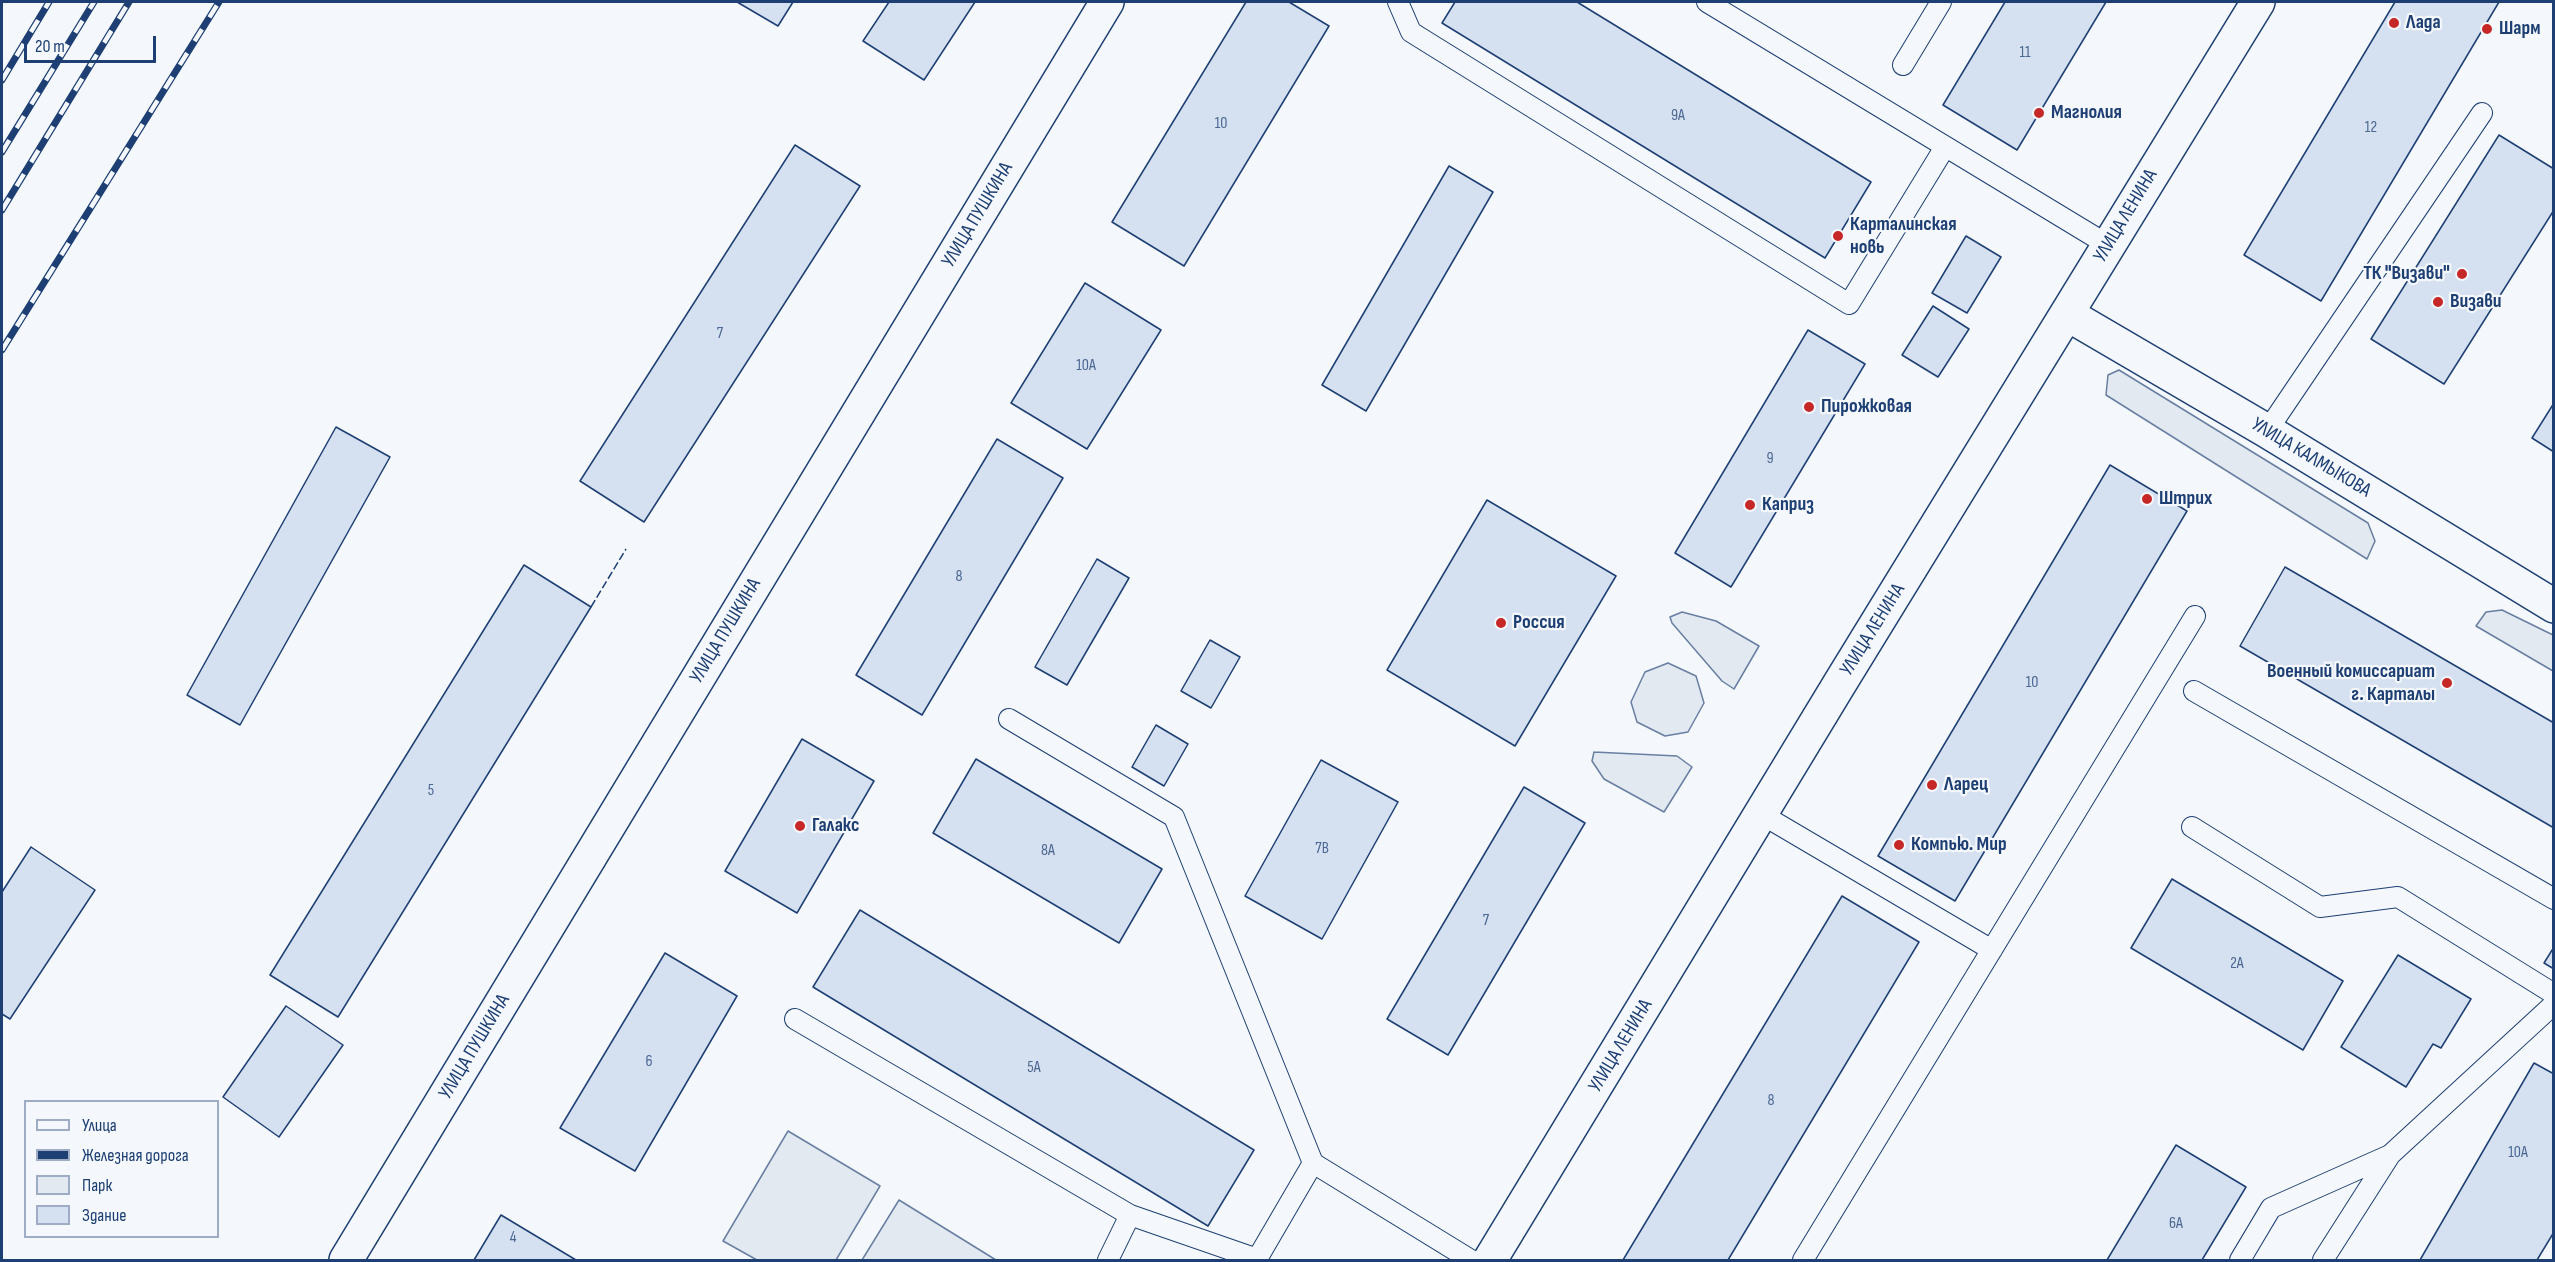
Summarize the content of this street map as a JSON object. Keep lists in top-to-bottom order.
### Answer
{
  "streets": {
    "street": ["УЛИЦА ПУШКИНА", "УЛИЦА ЛЕНИНА", "УЛИЦА КАЛМЫКОВА"]
  },
  "crossings": [
    ["УЛИЦА ЛЕНИНА", "УЛИЦА КАЛМЫКОВА"]
  ],
  "places": [
    "Лада",
    "Шарм",
    "Магнолия",
    "Карталинская новь",
    "ТК \"Визави\"",
    "Визави",
    "Пирожковая",
    "Штрих",
    "Каприз",
    "Россия",
    "Военный комиссариат г. Карталы",
    "Ларец",
    "Галакс",
    "Компью. Мир"
  ],
  "house_numbers": [
    "11",
    "9А",
    "10",
    "12",
    "7",
    "10А",
    "9",
    "8",
    "10",
    "5",
    "7В",
    "8А",
    "7",
    "2А",
    "6",
    "5А",
    "8",
    "10А",
    "6А",
    "4"
  ],
  "legend": [
    "Улица",
    "Железная дорога",
    "Парк",
    "Здание"
  ],
  "scale_bar": "20 m"
}
